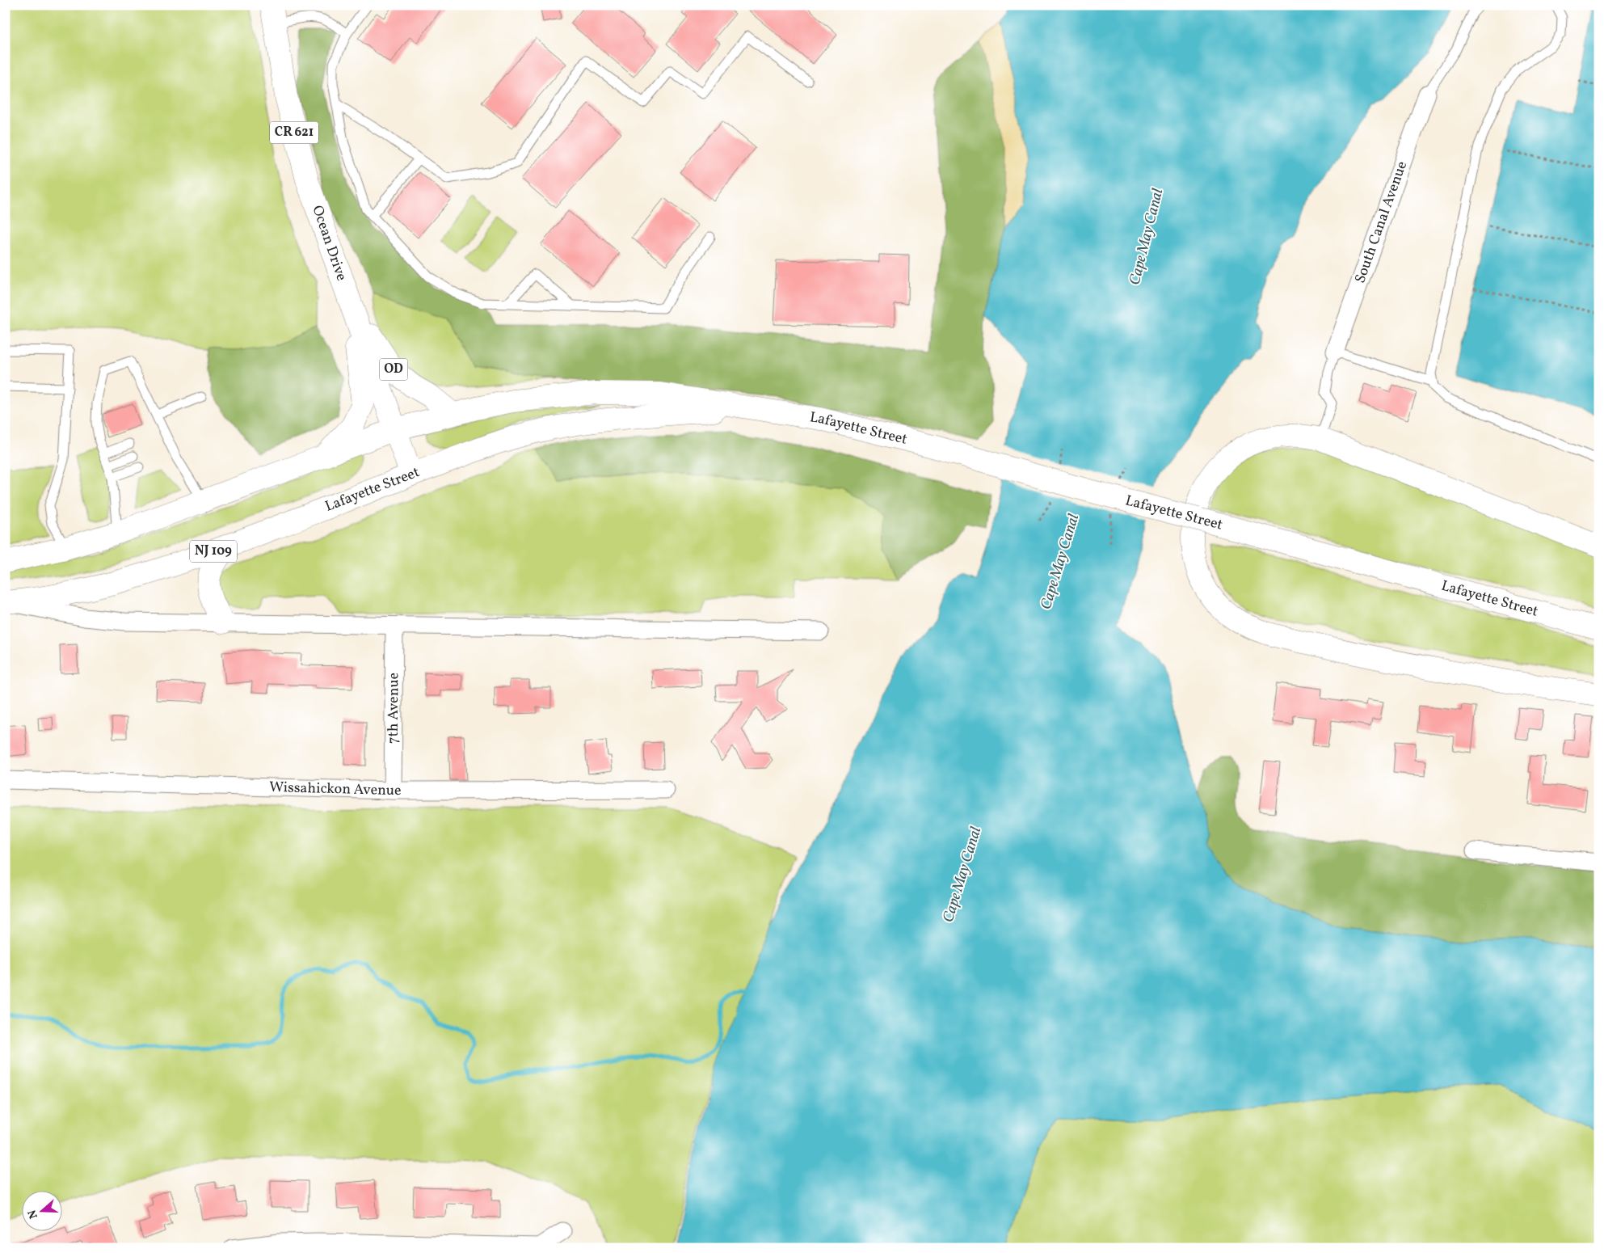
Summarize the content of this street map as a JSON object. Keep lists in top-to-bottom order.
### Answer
{
  "streets": {
    "main road": [
      "CR 621",
      "Ocean Drive",
      "OD",
      "Lafayette Street",
      "NJ 109"
    ],
    "street": ["South Canal Avenue", "7th Avenue", "Wissahickon Avenue"]
  },
  "crossings": [
    ["Ocean Drive", "OD"],
    ["Ocean Drive", "Lafayette Street"],
    ["OD", "Lafayette Street"],
    ["7th Avenue", "Wissahickon Avenue"]
  ],
  "water": ["Cape May Canal"],
  "north": "left"
}
